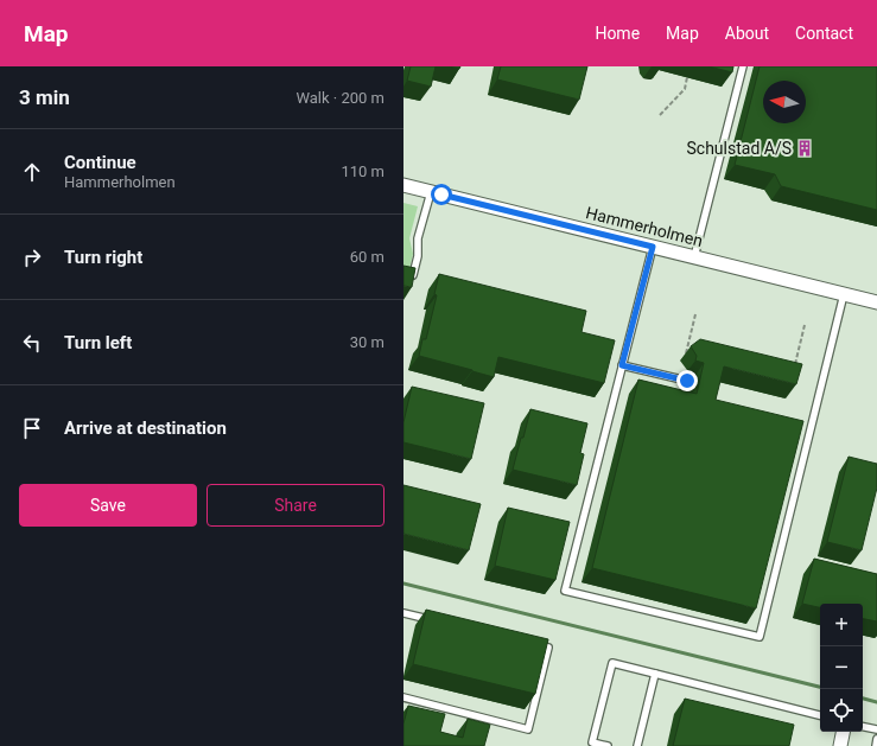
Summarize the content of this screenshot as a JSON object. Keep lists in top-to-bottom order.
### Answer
{
  "streets": {
    "street": ["Hammerholmen"]
  },
  "places": {
    "building": ["Schulstad A/S"]
  },
  "north": "left",
  "page": {
    "header": "Map",
    "nav": [
      "Home",
      "Map",
      "About",
      "Contact"
    ],
    "heading": ["3 min", "Walk · 200 m"],
    "list": [
      ["Continue", "Hammerholmen", "110 m"],
      ["Turn right", "60 m"],
      ["Turn left", "30 m"],
      "Arrive at destination"
    ],
    "buttons": ["Save", "Share"],
    "map_buttons": ["+", "−"]
  }
}
